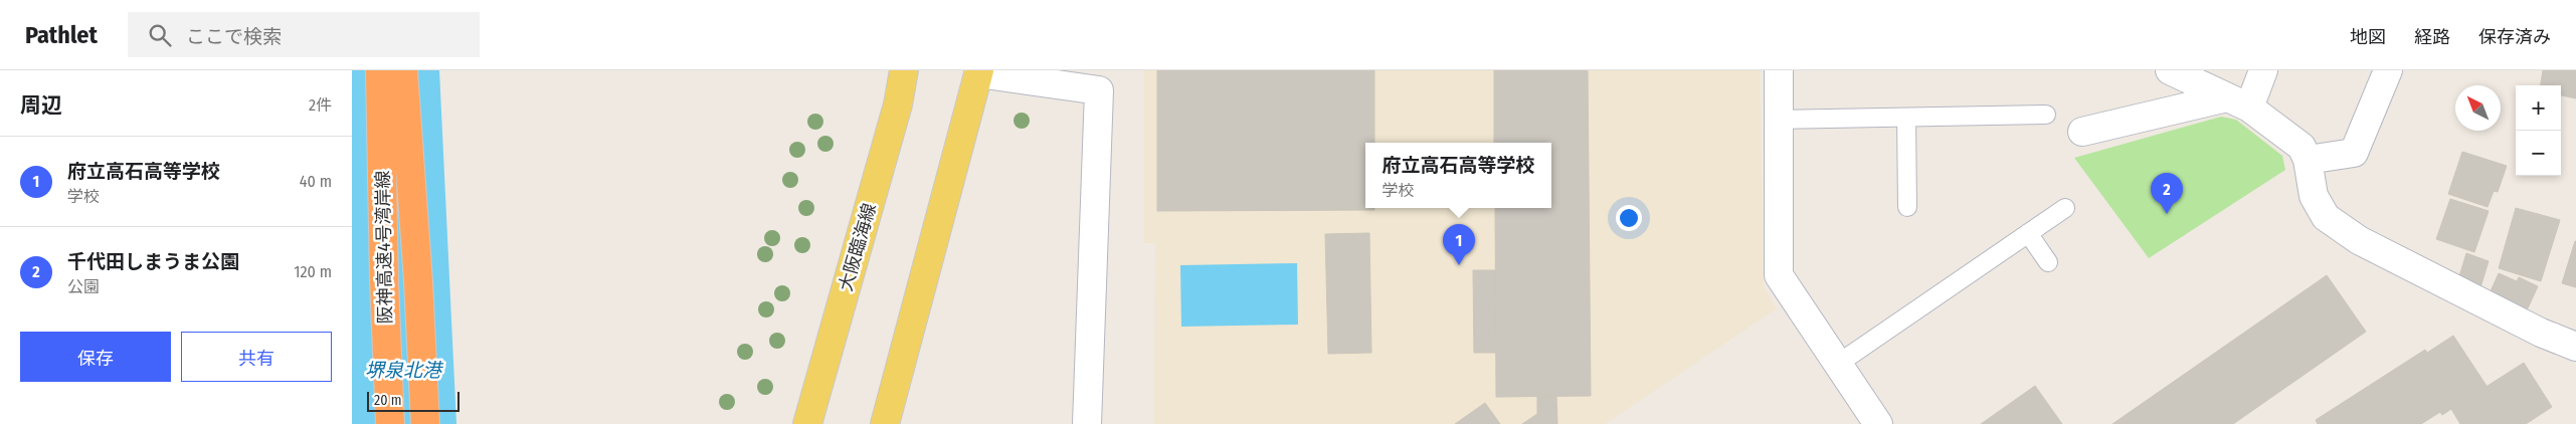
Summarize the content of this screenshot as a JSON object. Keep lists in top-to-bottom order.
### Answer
{
  "streets": {
    "highway": ["阪神高速4号湾岸線"],
    "main road": ["大阪臨海線"]
  },
  "water": ["堺泉北港"],
  "scale_bar": "20 m",
  "north": "top left",
  "page": {
    "header": "Pathlet",
    "search": "ここで検索",
    "nav": ["地図", "経路", "保存済み"],
    "heading": ["周辺", "2件"],
    "map_buttons": ["+", "−"],
    "list": [
      {
        "mark": "1",
        "name": "府立高石高等学校",
        "note": "学校",
        "value": "40 m"
      },
      {
        "mark": "2",
        "name": "千代田しまうま公園",
        "note": "公園",
        "value": "120 m"
      }
    ],
    "popup": ["府立高石高等学校", "学校"],
    "pins": ["2", "1"],
    "buttons": ["保存", "共有"],
    "scale": "20 m"
  }
}
